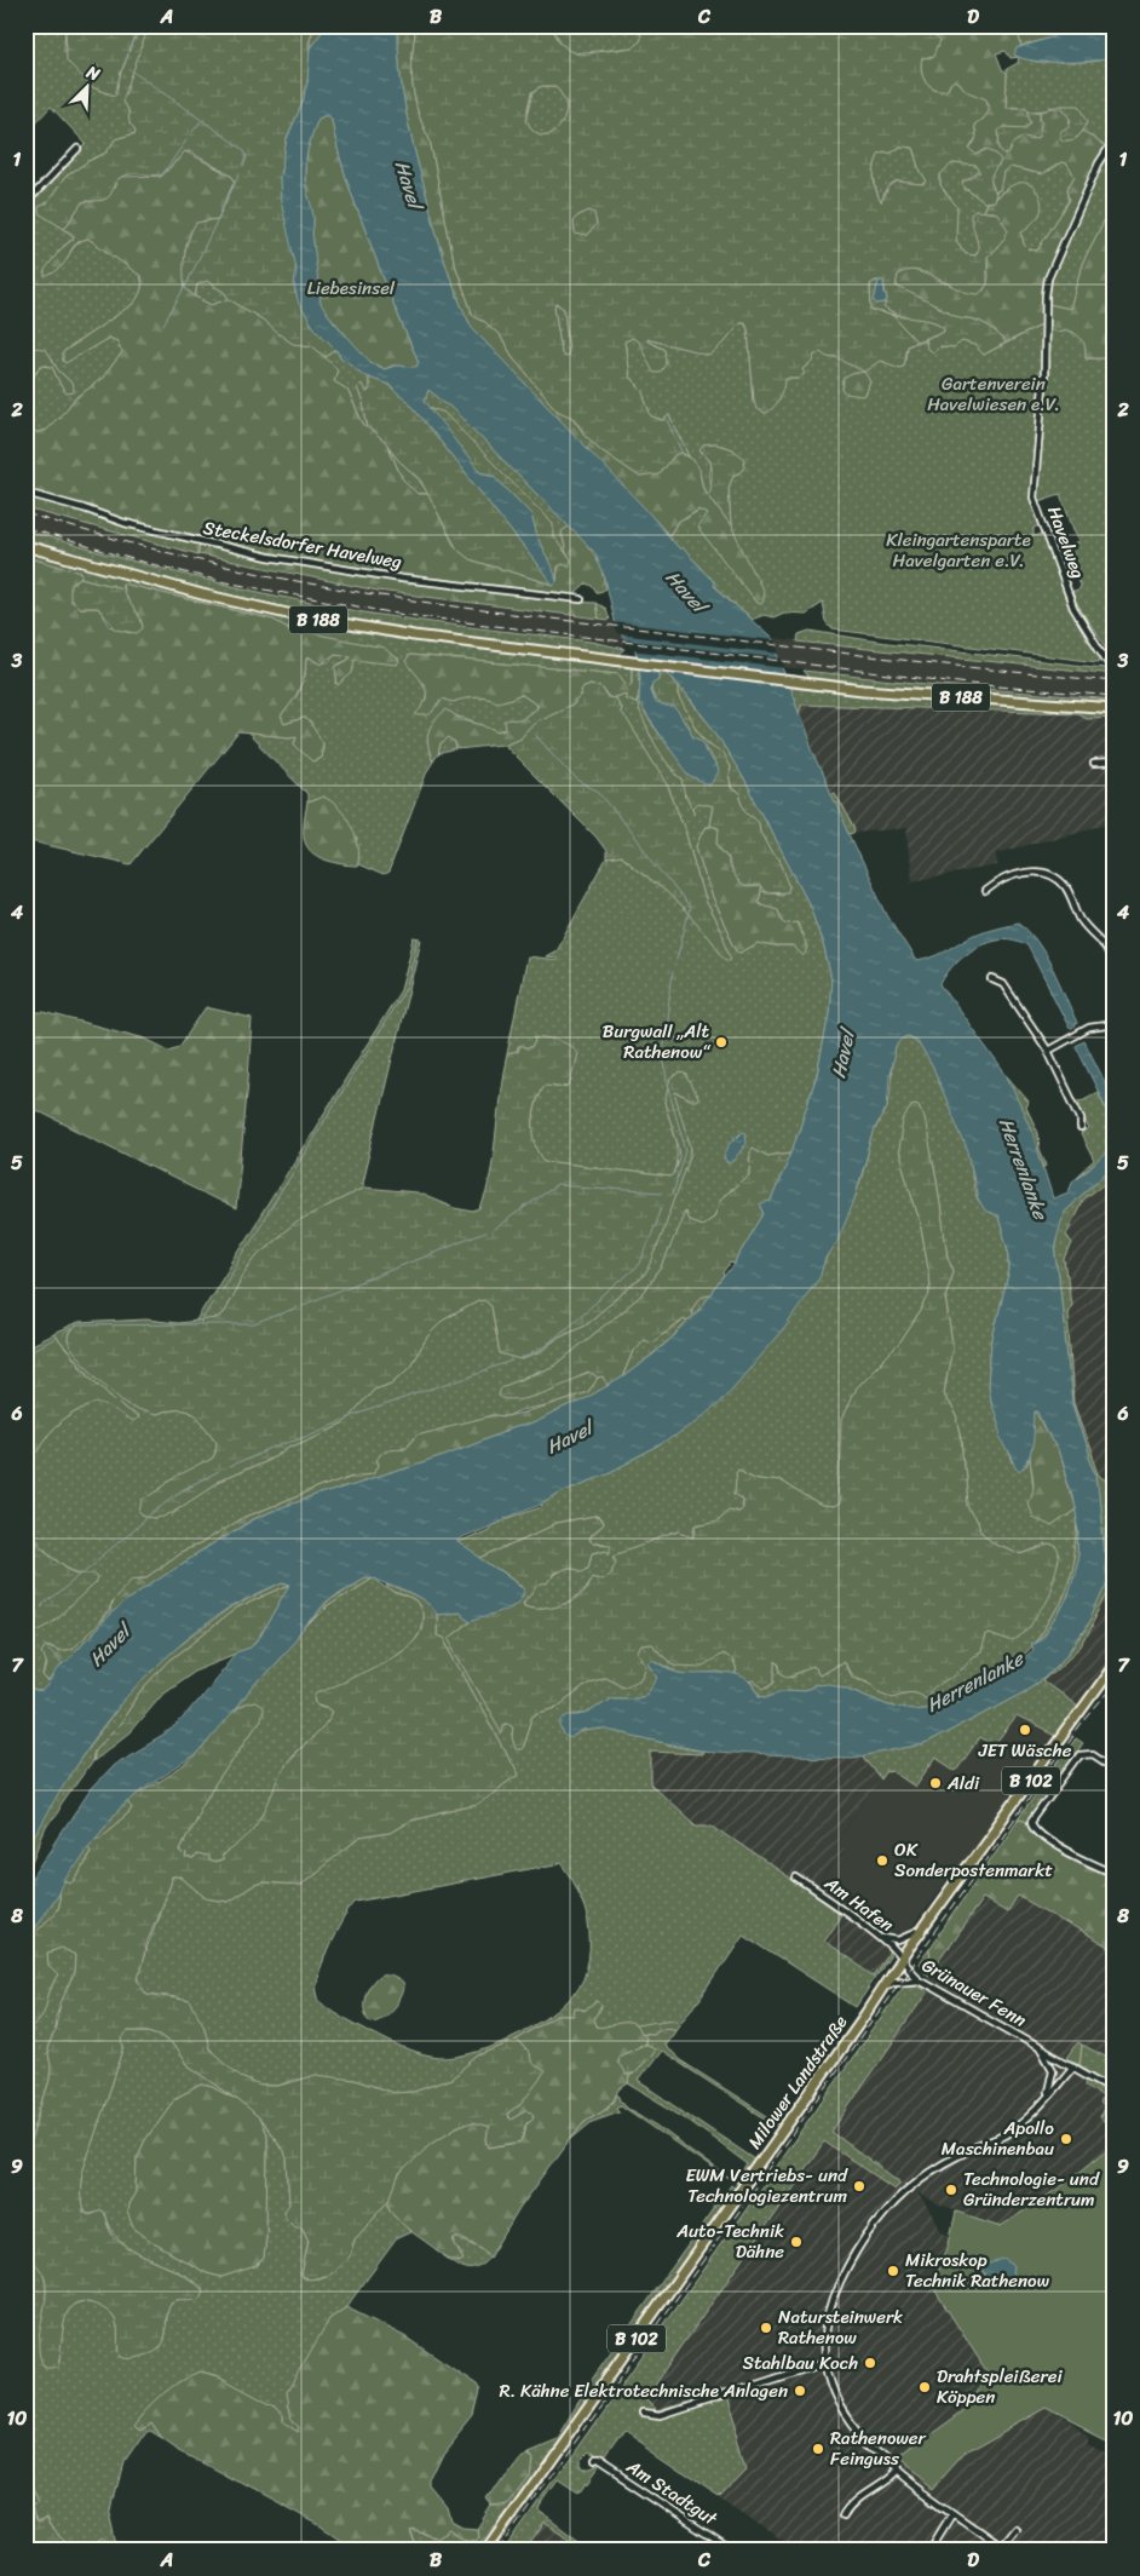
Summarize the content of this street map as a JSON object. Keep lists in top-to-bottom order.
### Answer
{
  "streets": {
    "main road": ["B 188", "B 102", "Milower Landstraße"],
    "street": [
      "Havelweg",
      "Steckelsdorfer Havelweg",
      "Am Hafen",
      "Grünauer Fenn",
      "Am Stadtgut"
    ]
  },
  "crossings": [
    ["Am Hafen", "Grünauer Fenn"],
    ["Am Hafen", "Milower Landstraße"],
    ["Grünauer Fenn", "Milower Landstraße"]
  ],
  "water": ["Havel", "Herrenlanke"],
  "parks": ["Liebesinsel", "Gartenverein Havelwiesen e.V.", "Kleingartensparte Havelgarten e.V."],
  "places": [
    "Burgwall „Alt Rathenow“",
    "JET Wäsche",
    "Aldi",
    "OK Sonderpostenmarkt",
    "Apollo Maschinenbau",
    "EWM Vertriebs- und Technologiezentrum",
    "Technologie- und Gründerzentrum",
    "Auto-Technik Dähne",
    "Mikroskop Technik Rathenow",
    "Natursteinwerk Rathenow",
    "Stahlbau Koch",
    "Drahtspleißerei Köppen",
    "R. Kähne Elektrotechnische Anlagen",
    "Rathenower Feinguss"
  ],
  "north": "top right",
  "grid": {
    "columns": [
      "A",
      "B",
      "C",
      "D"
    ],
    "rows": [
      "1",
      "2",
      "3",
      "4",
      "5",
      "6",
      "7",
      "8",
      "9",
      "10"
    ]
  }
}
